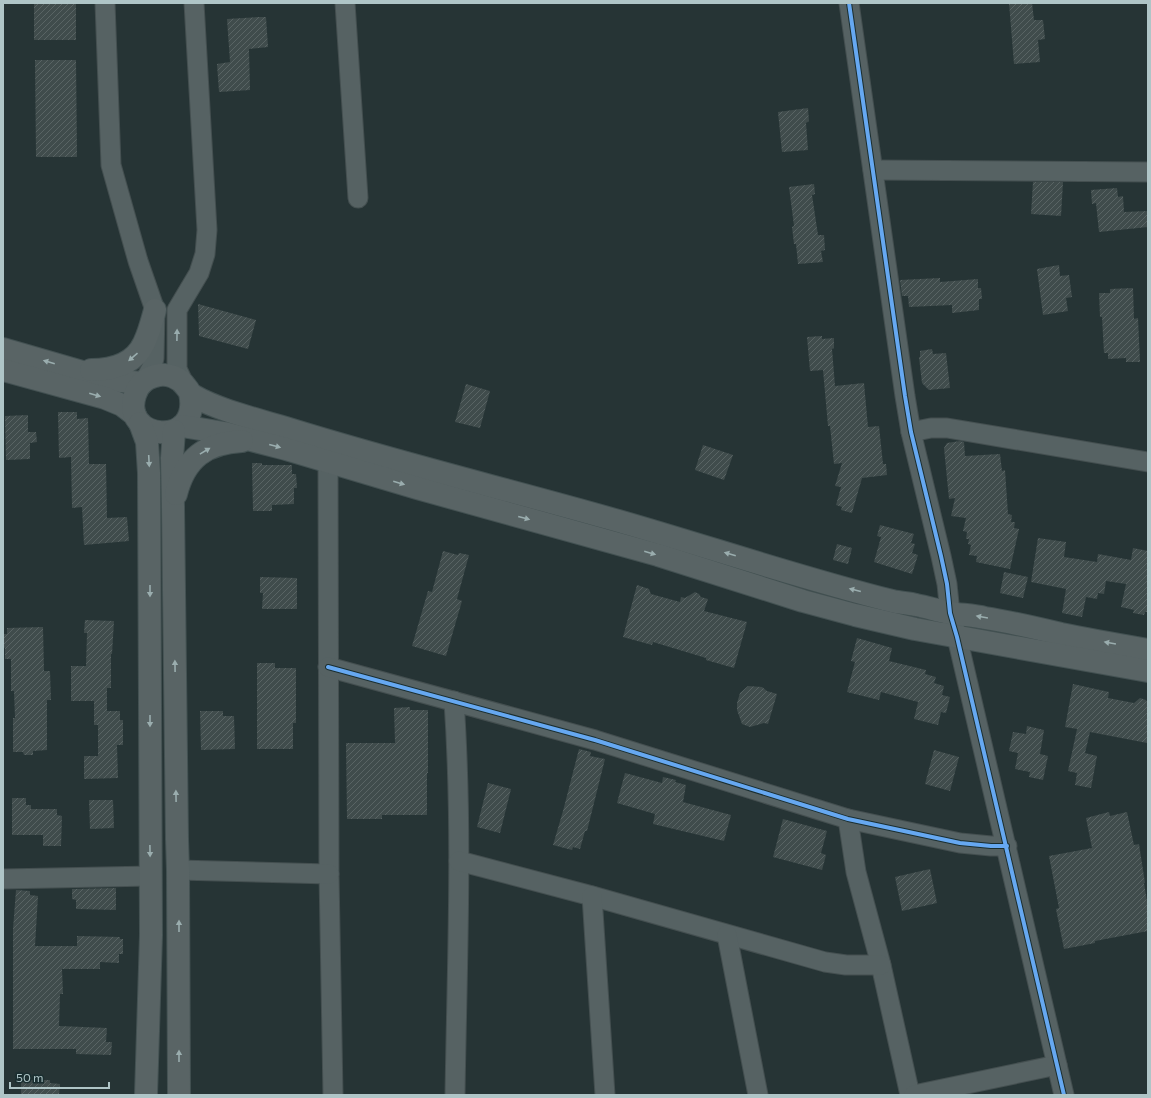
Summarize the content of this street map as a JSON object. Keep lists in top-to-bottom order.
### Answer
{
  "scale_bar": "50 m"
}
